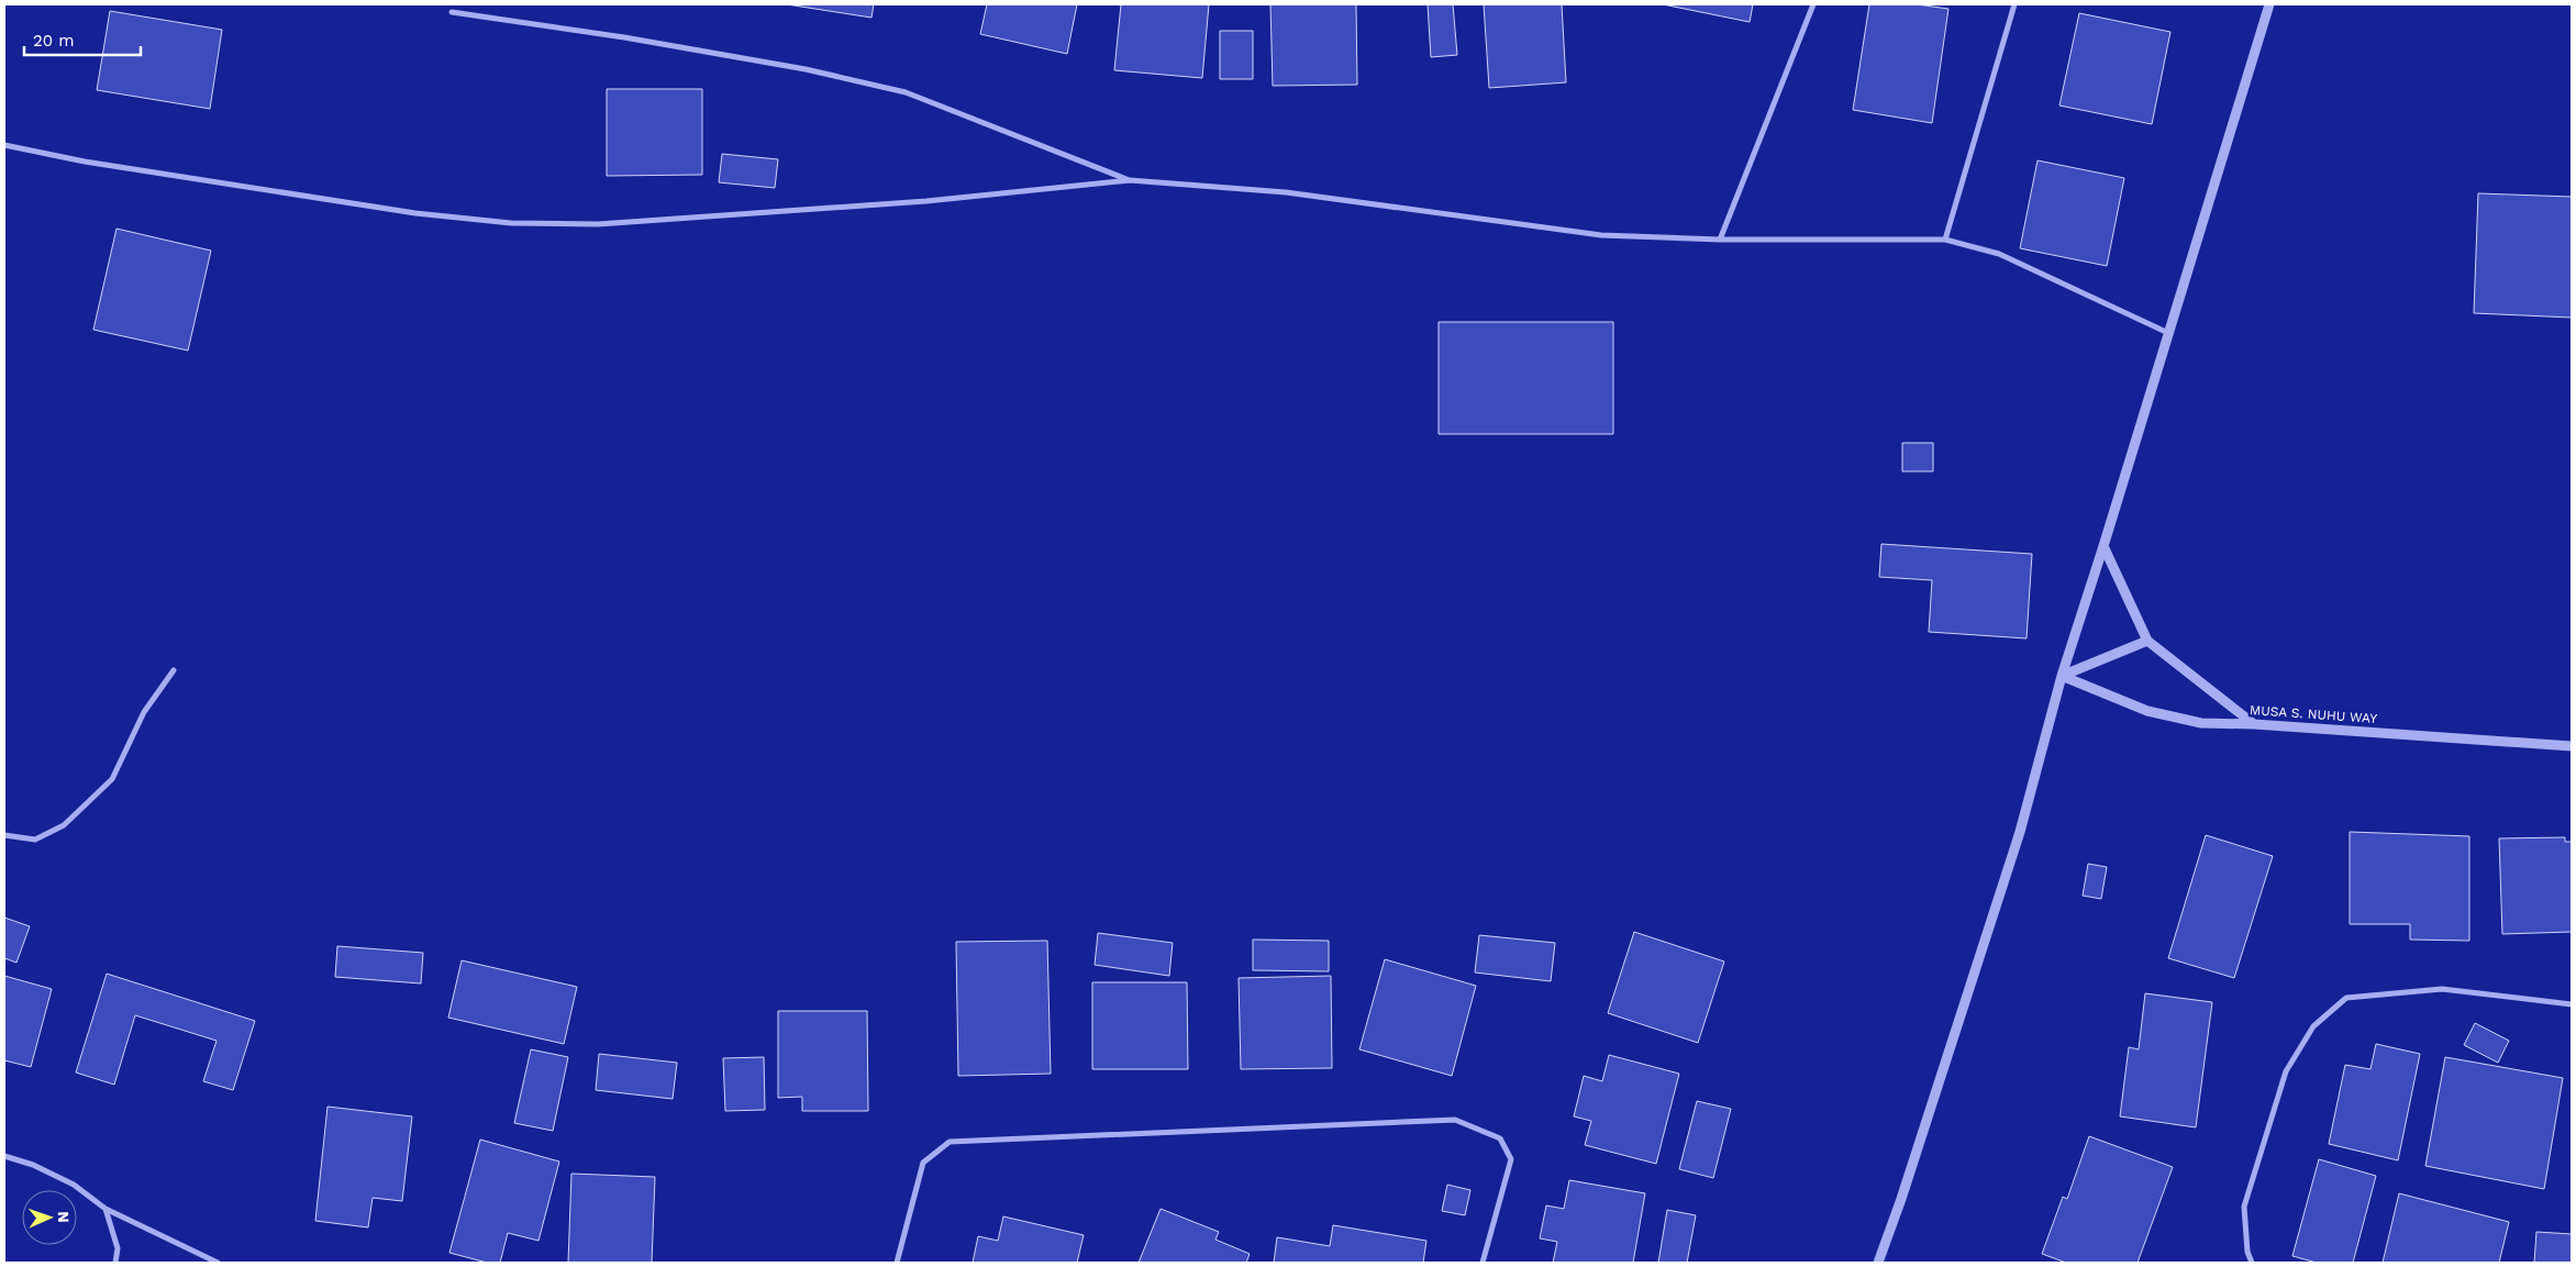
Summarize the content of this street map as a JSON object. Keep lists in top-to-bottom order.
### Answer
{
  "streets": {
    "street": ["MUSA S. NUHU WAY"]
  },
  "scale_bar": "20 m",
  "north": "right"
}
